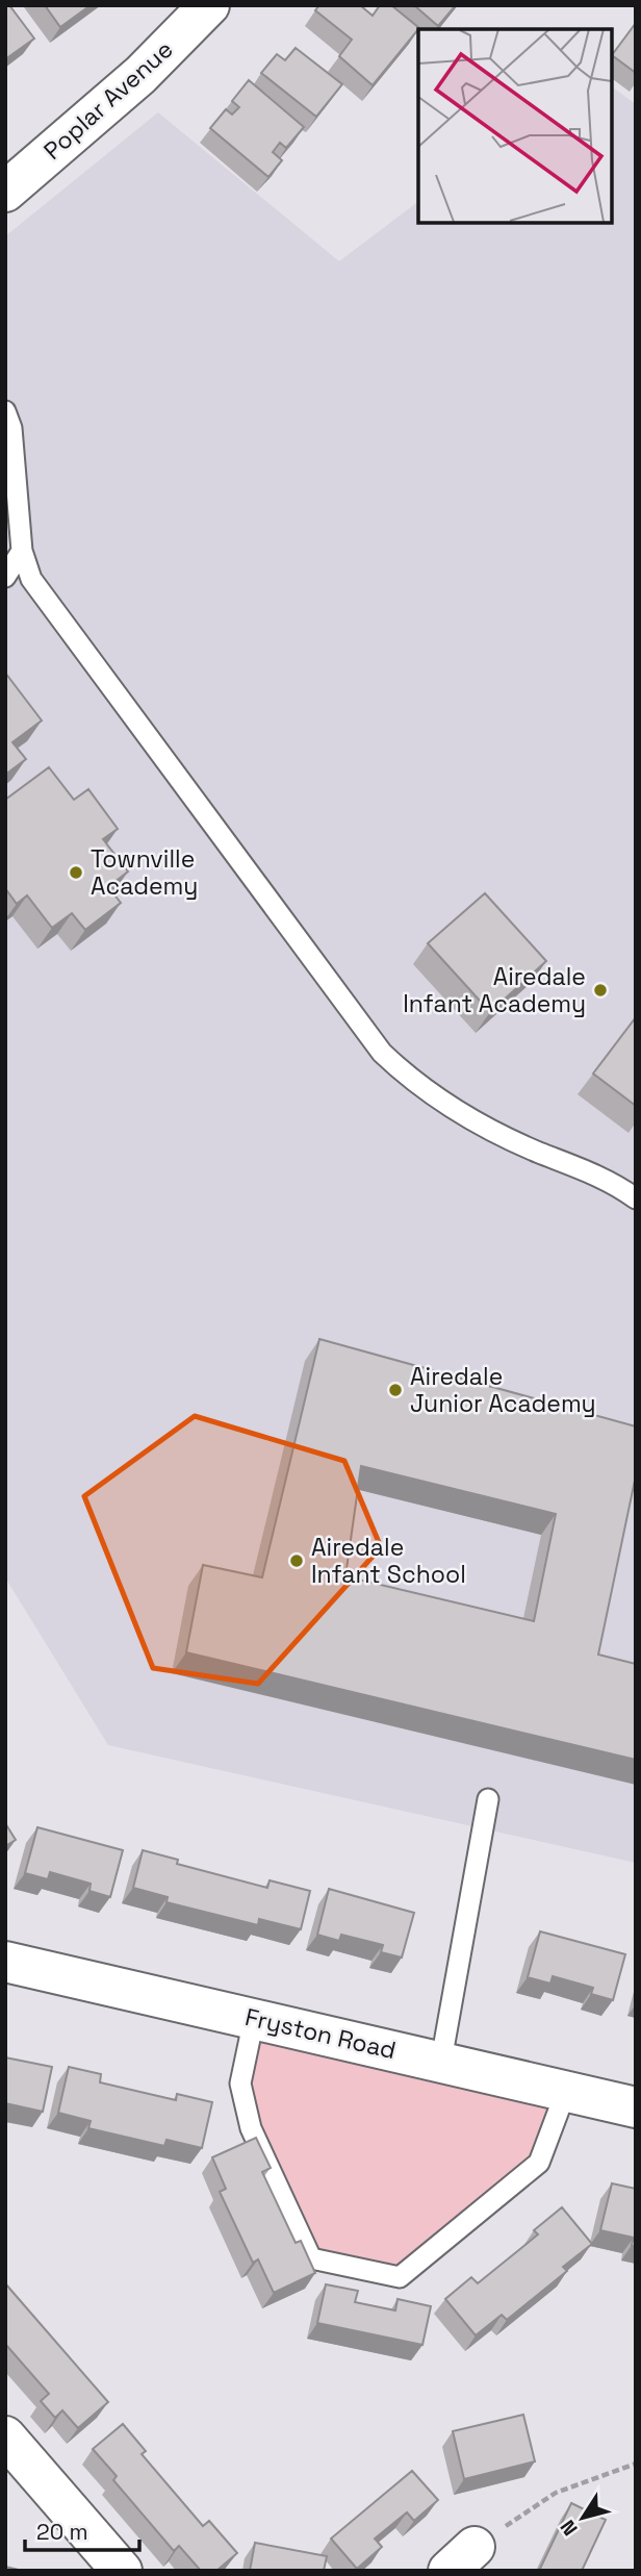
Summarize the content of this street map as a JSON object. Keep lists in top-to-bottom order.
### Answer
{
  "streets": {
    "street": ["Poplar Avenue", "Fryston Road"]
  },
  "places": [
    "Townville Academy",
    "Airedale Infant Academy",
    "Airedale Junior Academy",
    "Airedale Infant School"
  ],
  "scale_bar": "20 m",
  "north": "bottom left"
}
